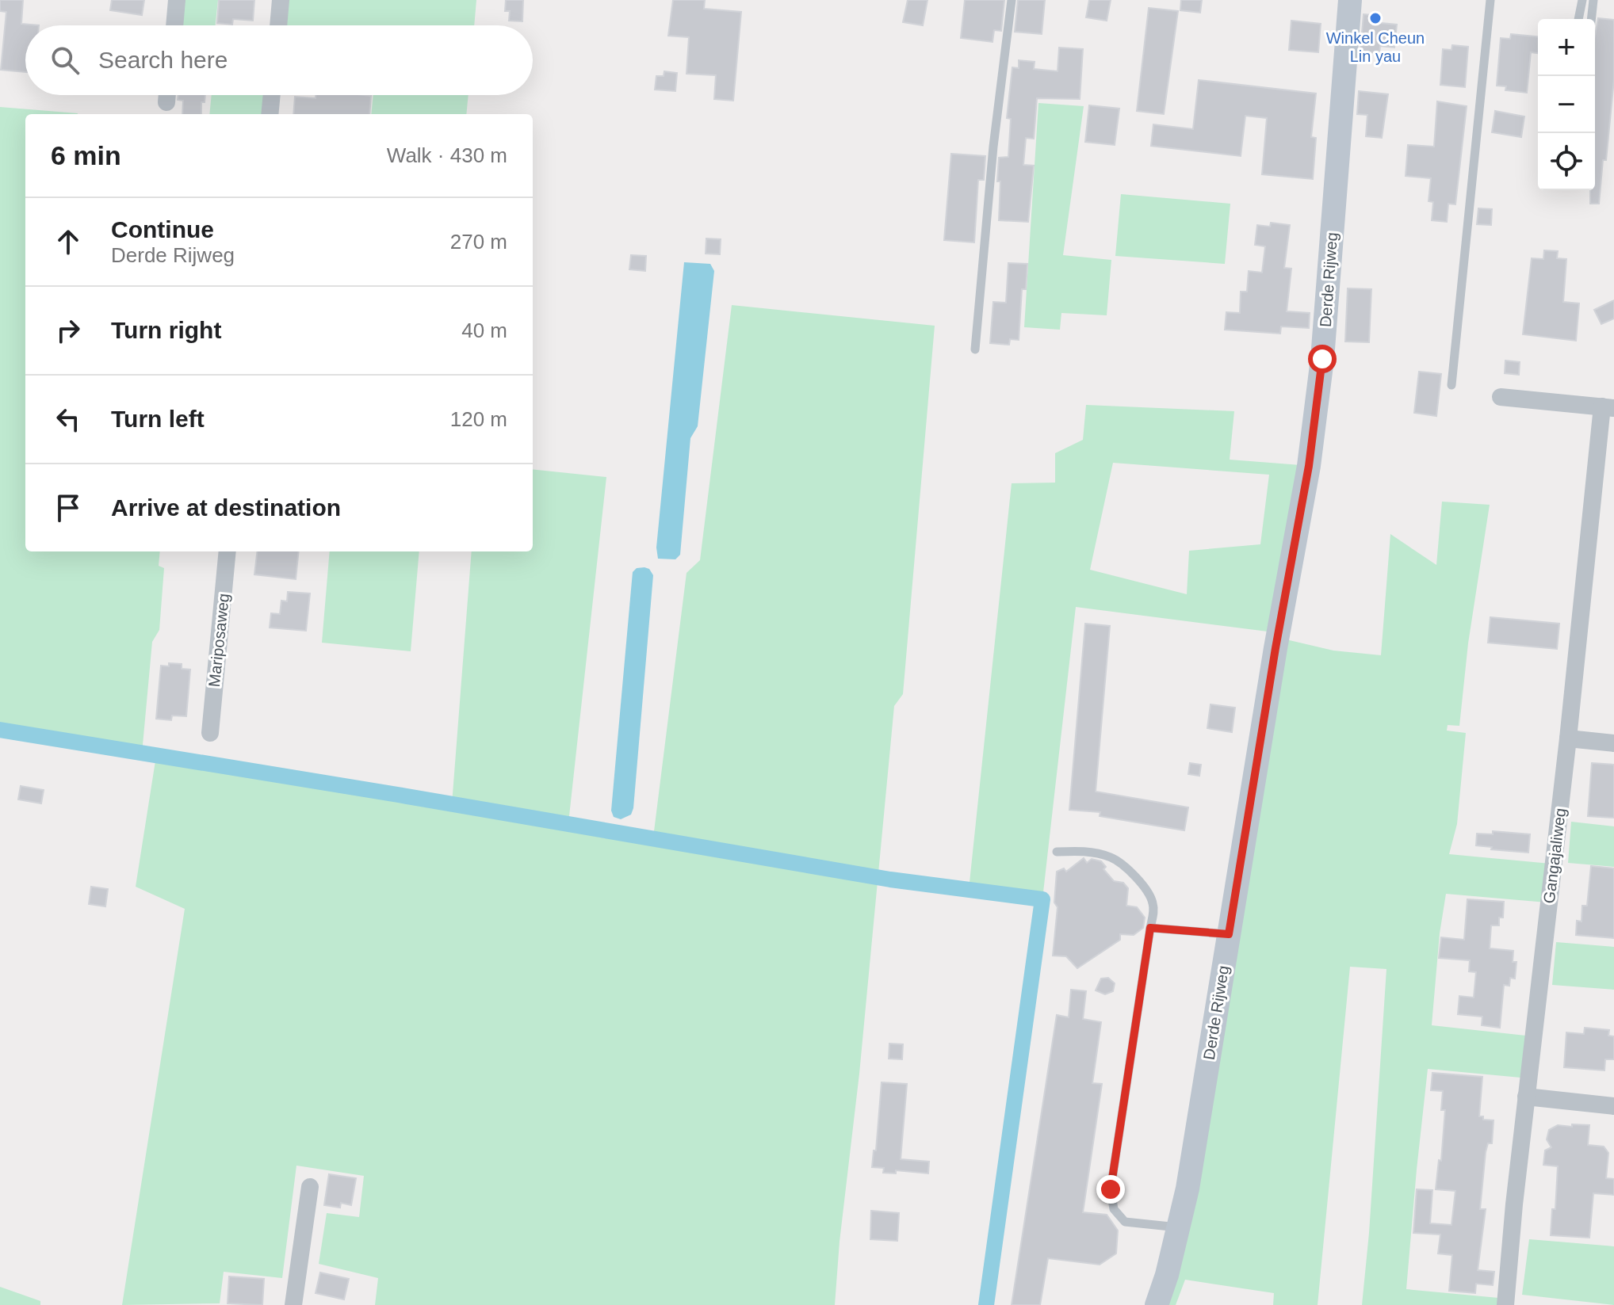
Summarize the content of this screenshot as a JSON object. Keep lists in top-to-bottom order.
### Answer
{
  "streets": {
    "street": ["Derde Rijweg", "Mariposaweg", "Gangajaliweg"]
  },
  "places": ["Winkel Cheun Lin yau"],
  "page": {
    "map_buttons": ["+", "−"],
    "search": "Search here",
    "heading": ["6 min", "Walk · 430 m"],
    "list": [
      ["Continue", "Derde Rijweg", "270 m"],
      ["Turn right", "40 m"],
      ["Turn left", "120 m"],
      "Arrive at destination"
    ]
  }
}
